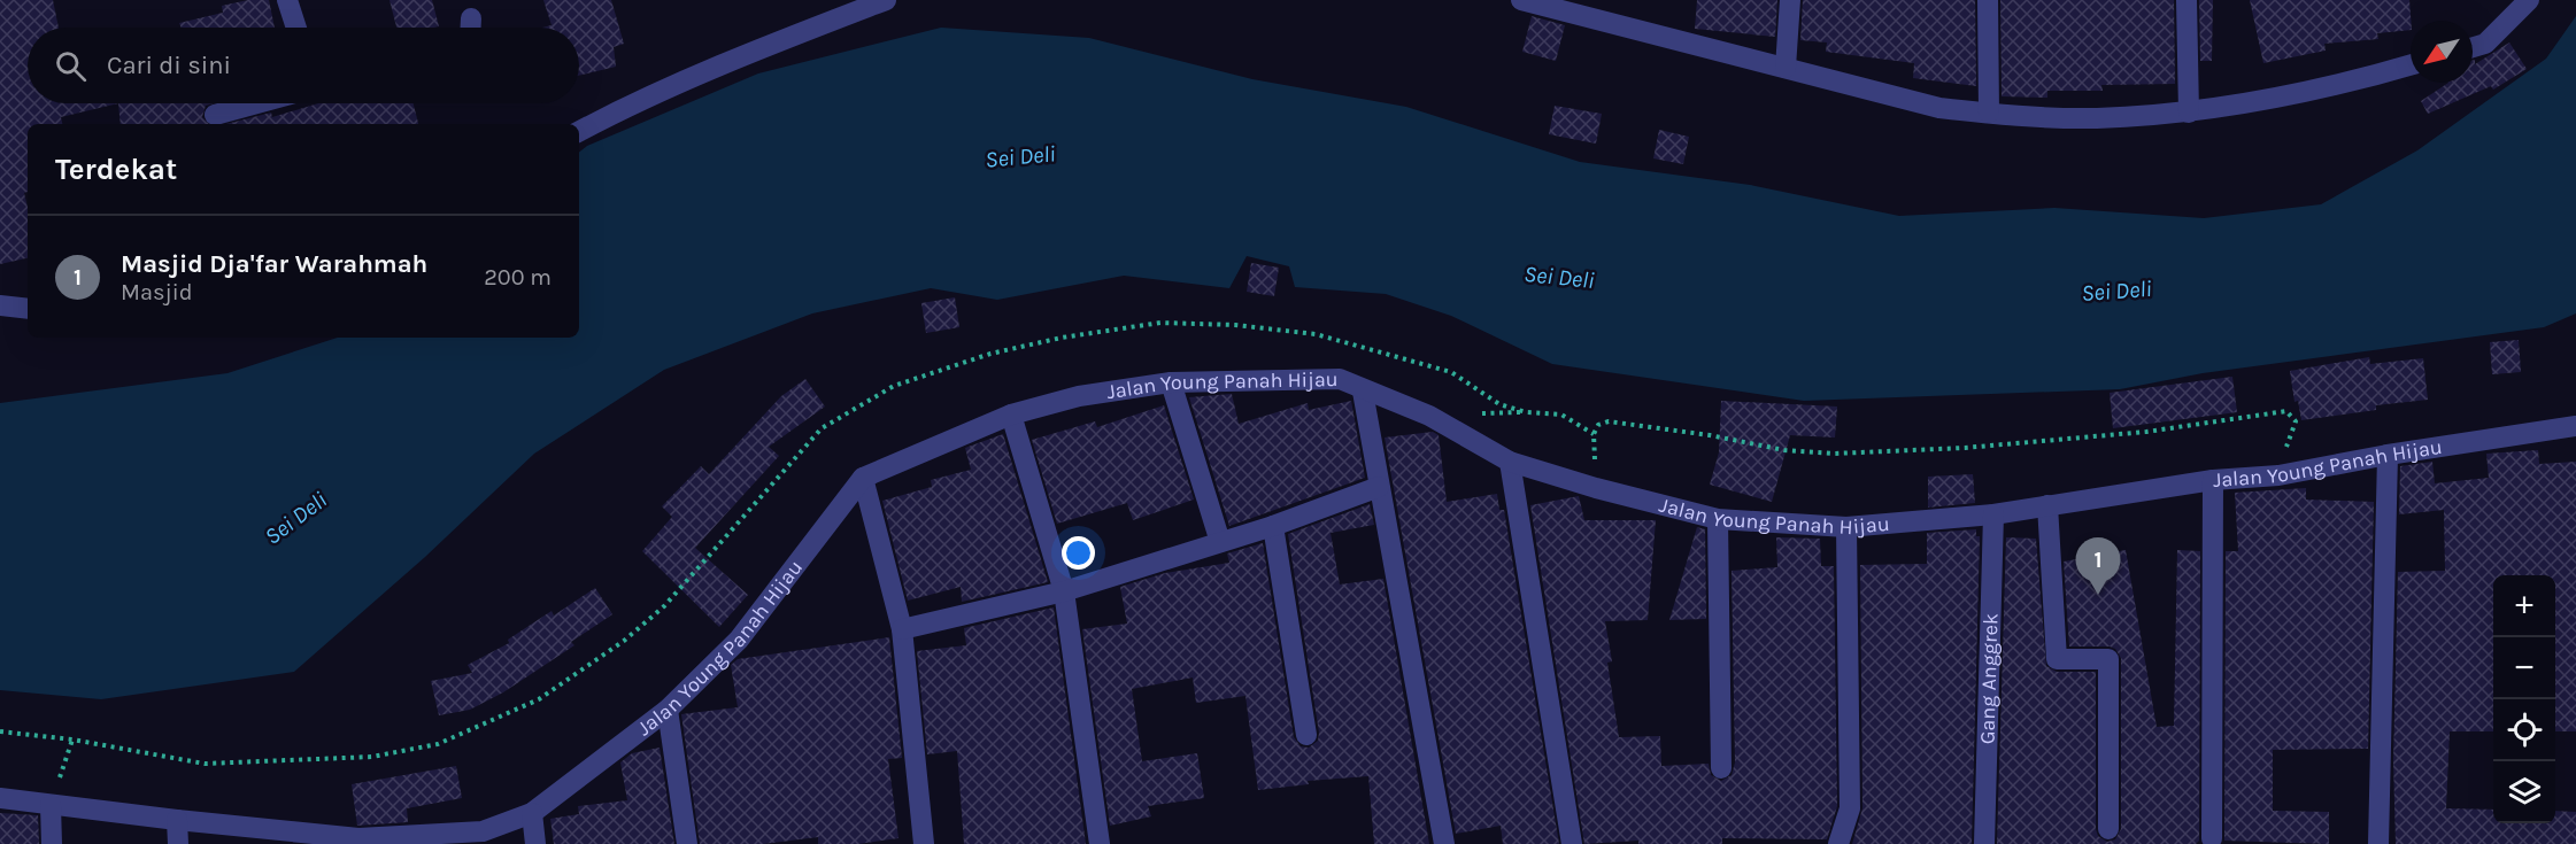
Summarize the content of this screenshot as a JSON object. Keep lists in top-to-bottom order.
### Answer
{
  "streets": {
    "street": ["Jalan Young Panah Hijau", "Gang Anggrek"]
  },
  "crossings": [
    ["Jalan Young Panah Hijau", "Gang Anggrek"]
  ],
  "water": ["Sei Deli"],
  "north": "bottom left",
  "page": {
    "search": "Cari di sini",
    "heading": "Terdekat",
    "list": [
      {
        "mark": "1",
        "name": "Masjid Dja'far Warahmah",
        "note": "Masjid",
        "value": "200 m"
      }
    ],
    "pins": "1",
    "map_buttons": ["+", "−"]
  }
}
